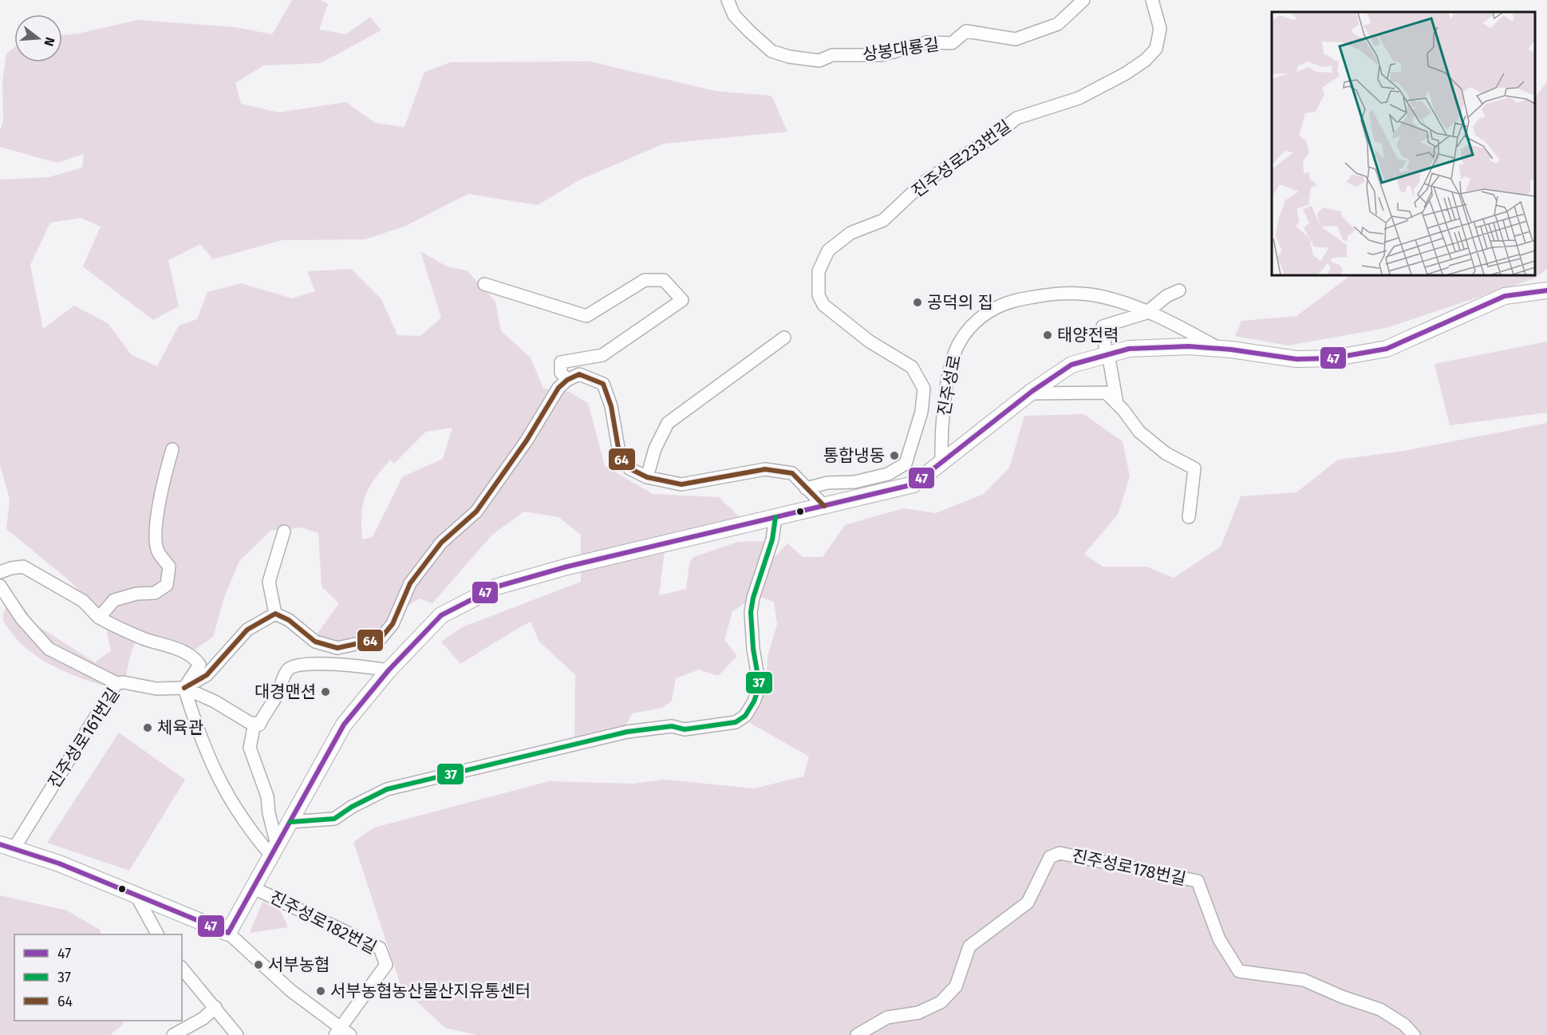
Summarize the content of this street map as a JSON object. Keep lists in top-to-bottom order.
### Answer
{
  "streets": {
    "main road": ["진주성로"],
    "street": [
      "상봉대룡길",
      "진주성로233번길",
      "진주성로161번길",
      "진주성로178번길",
      "진주성로182번길"
    ]
  },
  "crossings": [
    ["진주성로", "진주성로182번길"]
  ],
  "places": [
    "공덕의 집",
    "태양전력",
    "통합냉동",
    "대경맨션",
    "체육관",
    "서부농협",
    "서부농협농산물산지유통센터"
  ],
  "lines": ["transit line 47", "transit line 64", "transit line 37"],
  "legend": ["47", "37", "64"],
  "north": "right"
}
